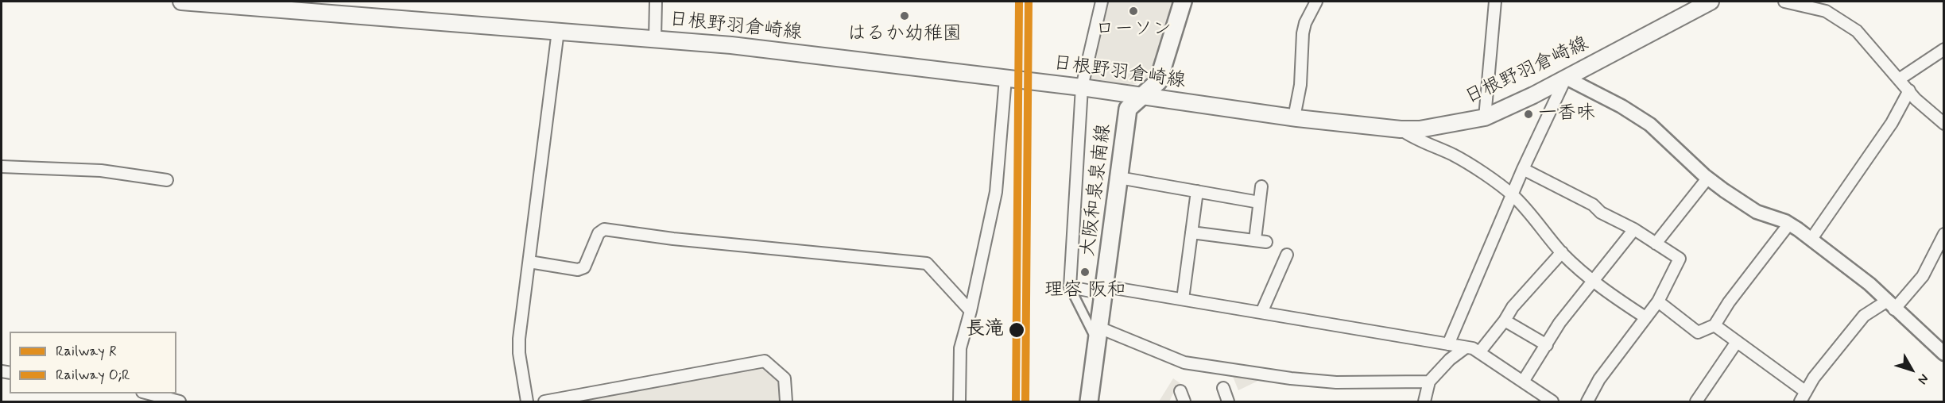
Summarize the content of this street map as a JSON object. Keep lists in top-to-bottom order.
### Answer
{
  "streets": {
    "main road": ["日根野羽倉崎線", "大阪和泉泉南線"]
  },
  "crossings": [
    ["日根野羽倉崎線", "大阪和泉泉南線"]
  ],
  "places": [
    "ローソン",
    "はるか幼稚園",
    "一香味",
    "理容 阪和",
    "長滝"
  ],
  "lines": ["rail line R", "rail line O;R"],
  "legend": ["Railway R", "Railway O;R"],
  "north": "bottom right"
}
